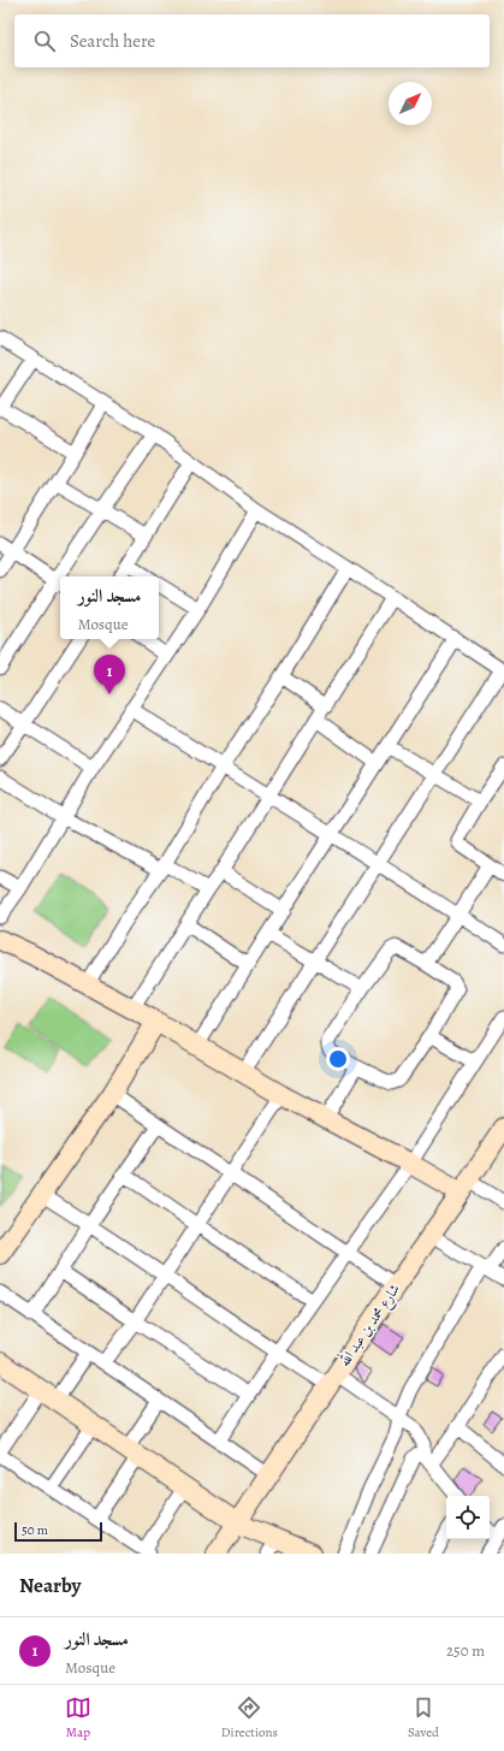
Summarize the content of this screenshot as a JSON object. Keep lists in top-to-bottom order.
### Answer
{
  "streets": {
    "street": ["شارع محمد بن عبد الله"]
  },
  "scale_bar": "50 m",
  "north": "top right",
  "page": {
    "search": "Search here",
    "popup": ["مسجد النور", "Mosque"],
    "pins": "1",
    "scale": "50 m",
    "heading": "Nearby",
    "list": [
      {
        "mark": "1",
        "name": "مسجد النور",
        "note": "Mosque",
        "value": "250 m"
      }
    ],
    "nav": ["Map", "Directions", "Saved"]
  }
}
